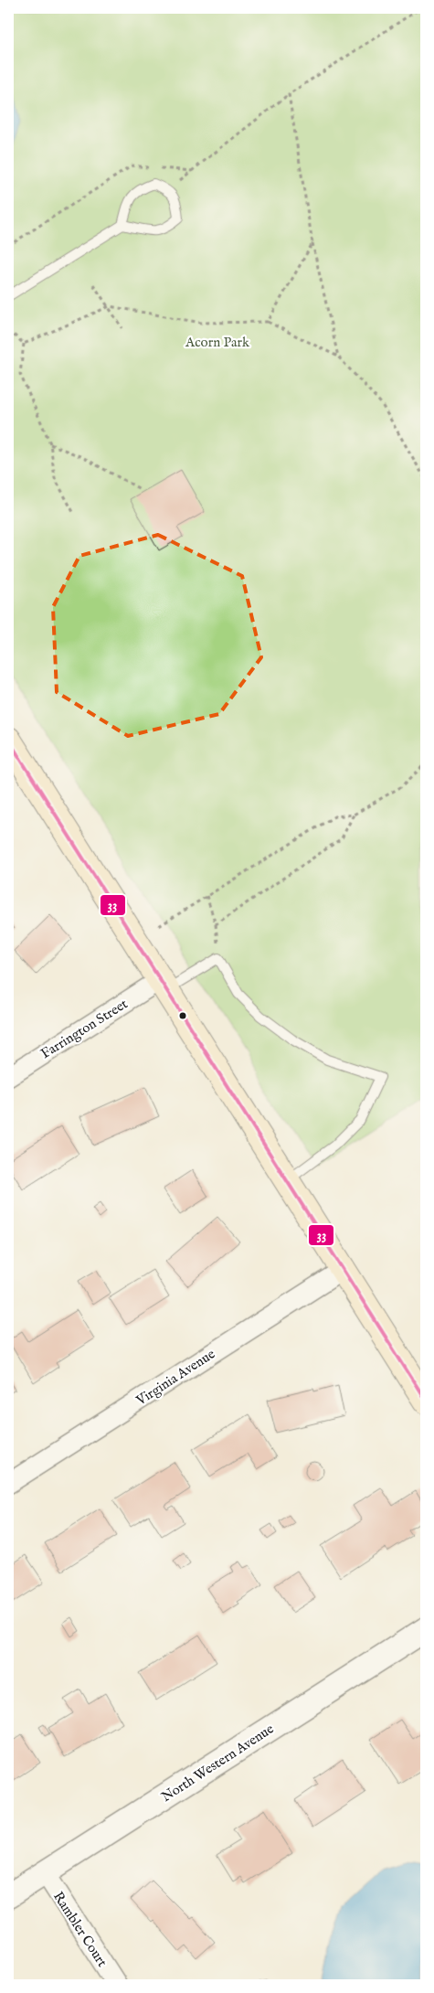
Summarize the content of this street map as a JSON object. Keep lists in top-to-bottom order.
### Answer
{
  "streets": {
    "street": [
      "Farrington Street",
      "Virginia Avenue",
      "North Western Avenue",
      "Rambler Court"
    ]
  },
  "crossings": [
    ["North Western Avenue", "Rambler Court"]
  ],
  "parks": ["Acorn Park"],
  "lines": ["transit line 33"]
}
